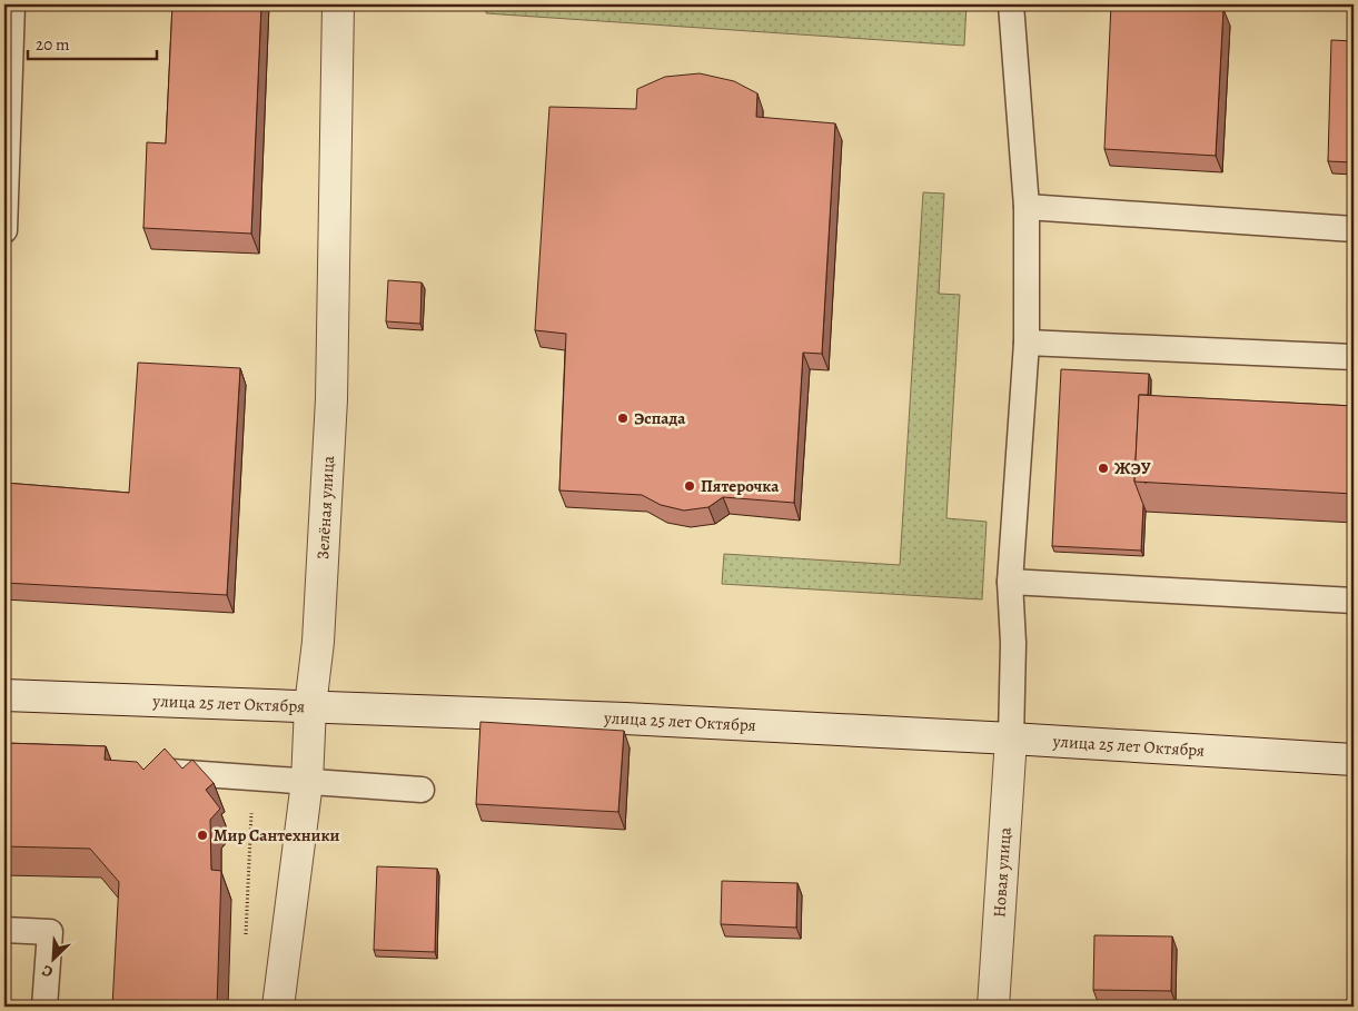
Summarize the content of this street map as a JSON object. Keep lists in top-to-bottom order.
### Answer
{
  "streets": {
    "street": ["Зелёная улица", "улица 25 лет Октября", "Новая улица"]
  },
  "crossings": [
    ["Зелёная улица", "улица 25 лет Октября"],
    ["улица 25 лет Октября", "Новая улица"]
  ],
  "places": [
    "Эспада",
    "ЖЭУ",
    "Пятерочка",
    "Мир Сантехники"
  ],
  "scale_bar": "20 m",
  "north": "bottom left"
}
